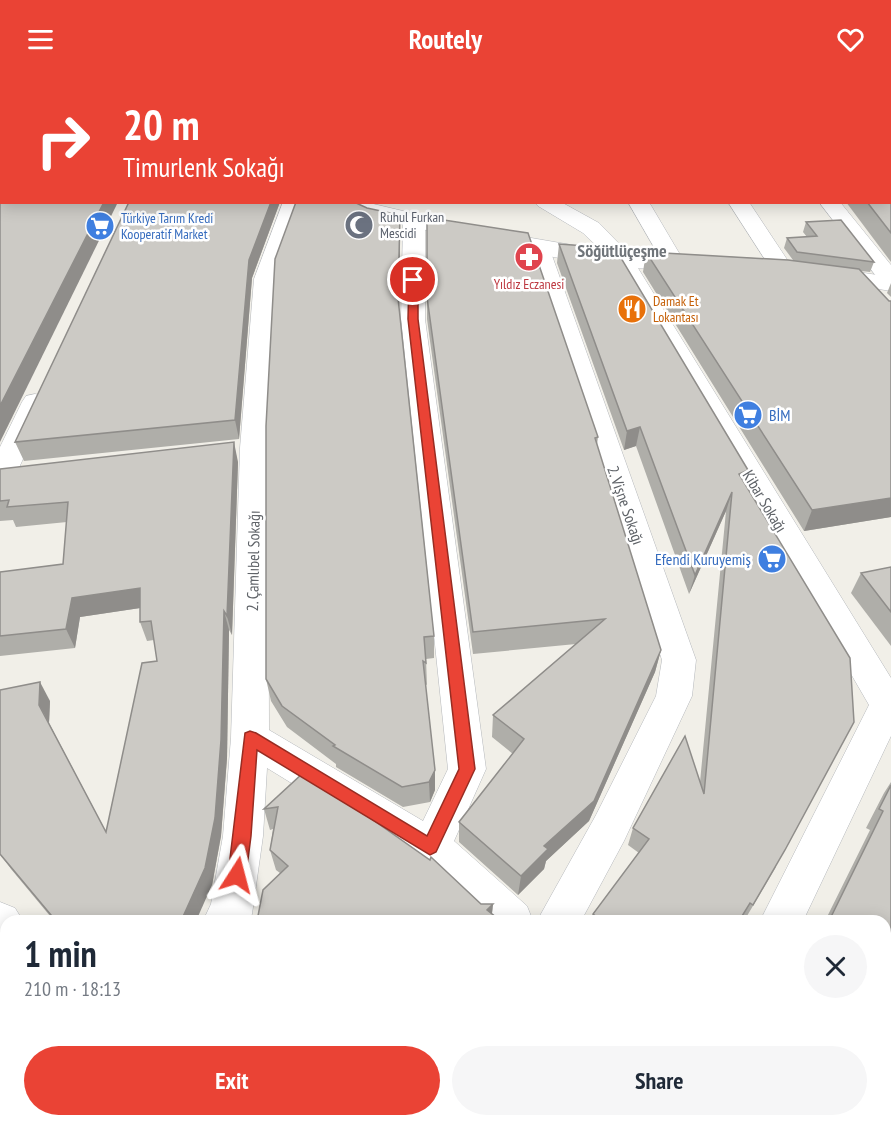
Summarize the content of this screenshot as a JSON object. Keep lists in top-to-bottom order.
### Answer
{
  "streets": {
    "street": ["Kibar Sokağı", "2. Vişne Sokağı", "2. Çamlıbel Sokağı"]
  },
  "districts": ["Söğütlüçeşme"],
  "places": {
    "mosque": ["Ruhul Furkan Mescidi"],
    "supermarket": ["Türkiye Tarım Kredi Kooperatif Market", "BİM", "Efendi Kuruyemiş"],
    "pharmacy": ["Yıldız Eczanesi"],
    "restaurant": ["Damak Et Lokantası"]
  },
  "page": {
    "header": "Routely",
    "turn": ["20 m", "Timurlenk Sokağı"],
    "heading": ["1 min", "210 m · 18:13"],
    "buttons": ["Exit", "Share"]
  }
}
